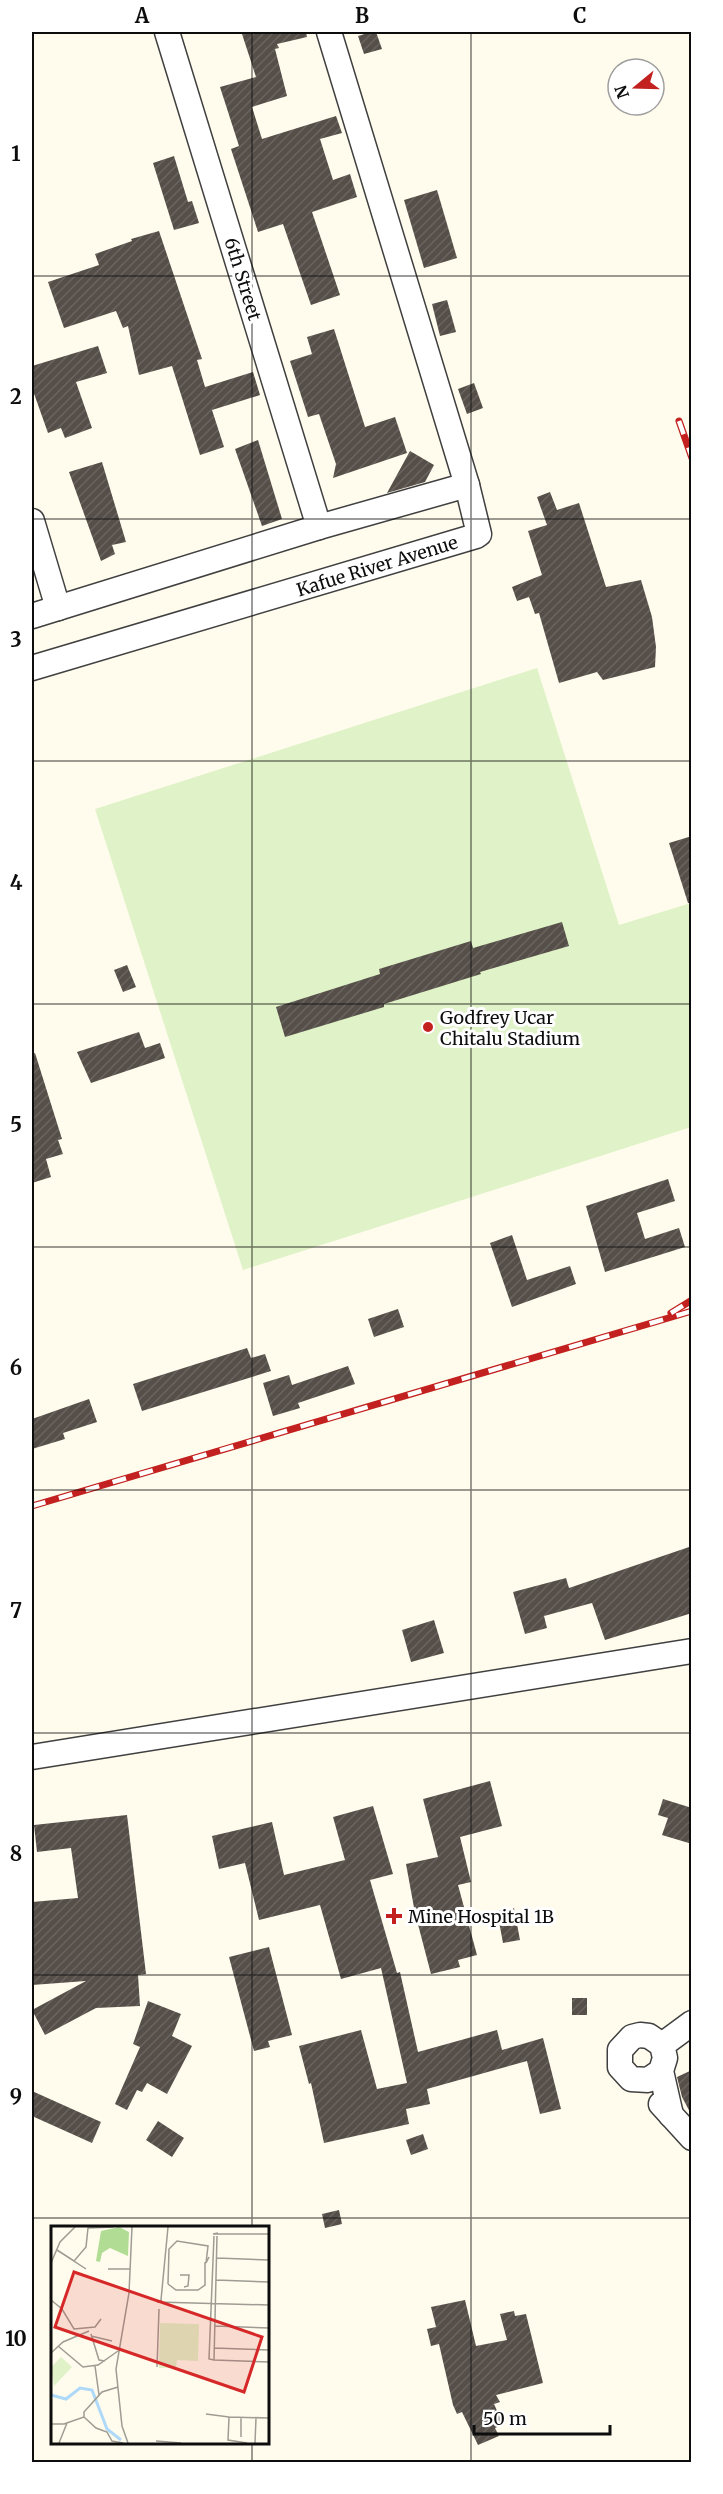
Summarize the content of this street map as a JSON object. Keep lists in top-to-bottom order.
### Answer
{
  "streets": {
    "street": ["6th Street", "Kafue River Avenue"]
  },
  "places": {
    "other": ["Godfrey Ucar Chitalu Stadium"],
    "health": ["Mine Hospital 1B"]
  },
  "scale_bar": "50 m",
  "north": "left",
  "grid": {
    "columns": ["A", "B", "C"],
    "rows": [
      "1",
      "2",
      "3",
      "4",
      "5",
      "6",
      "7",
      "8",
      "9",
      "10"
    ]
  }
}
